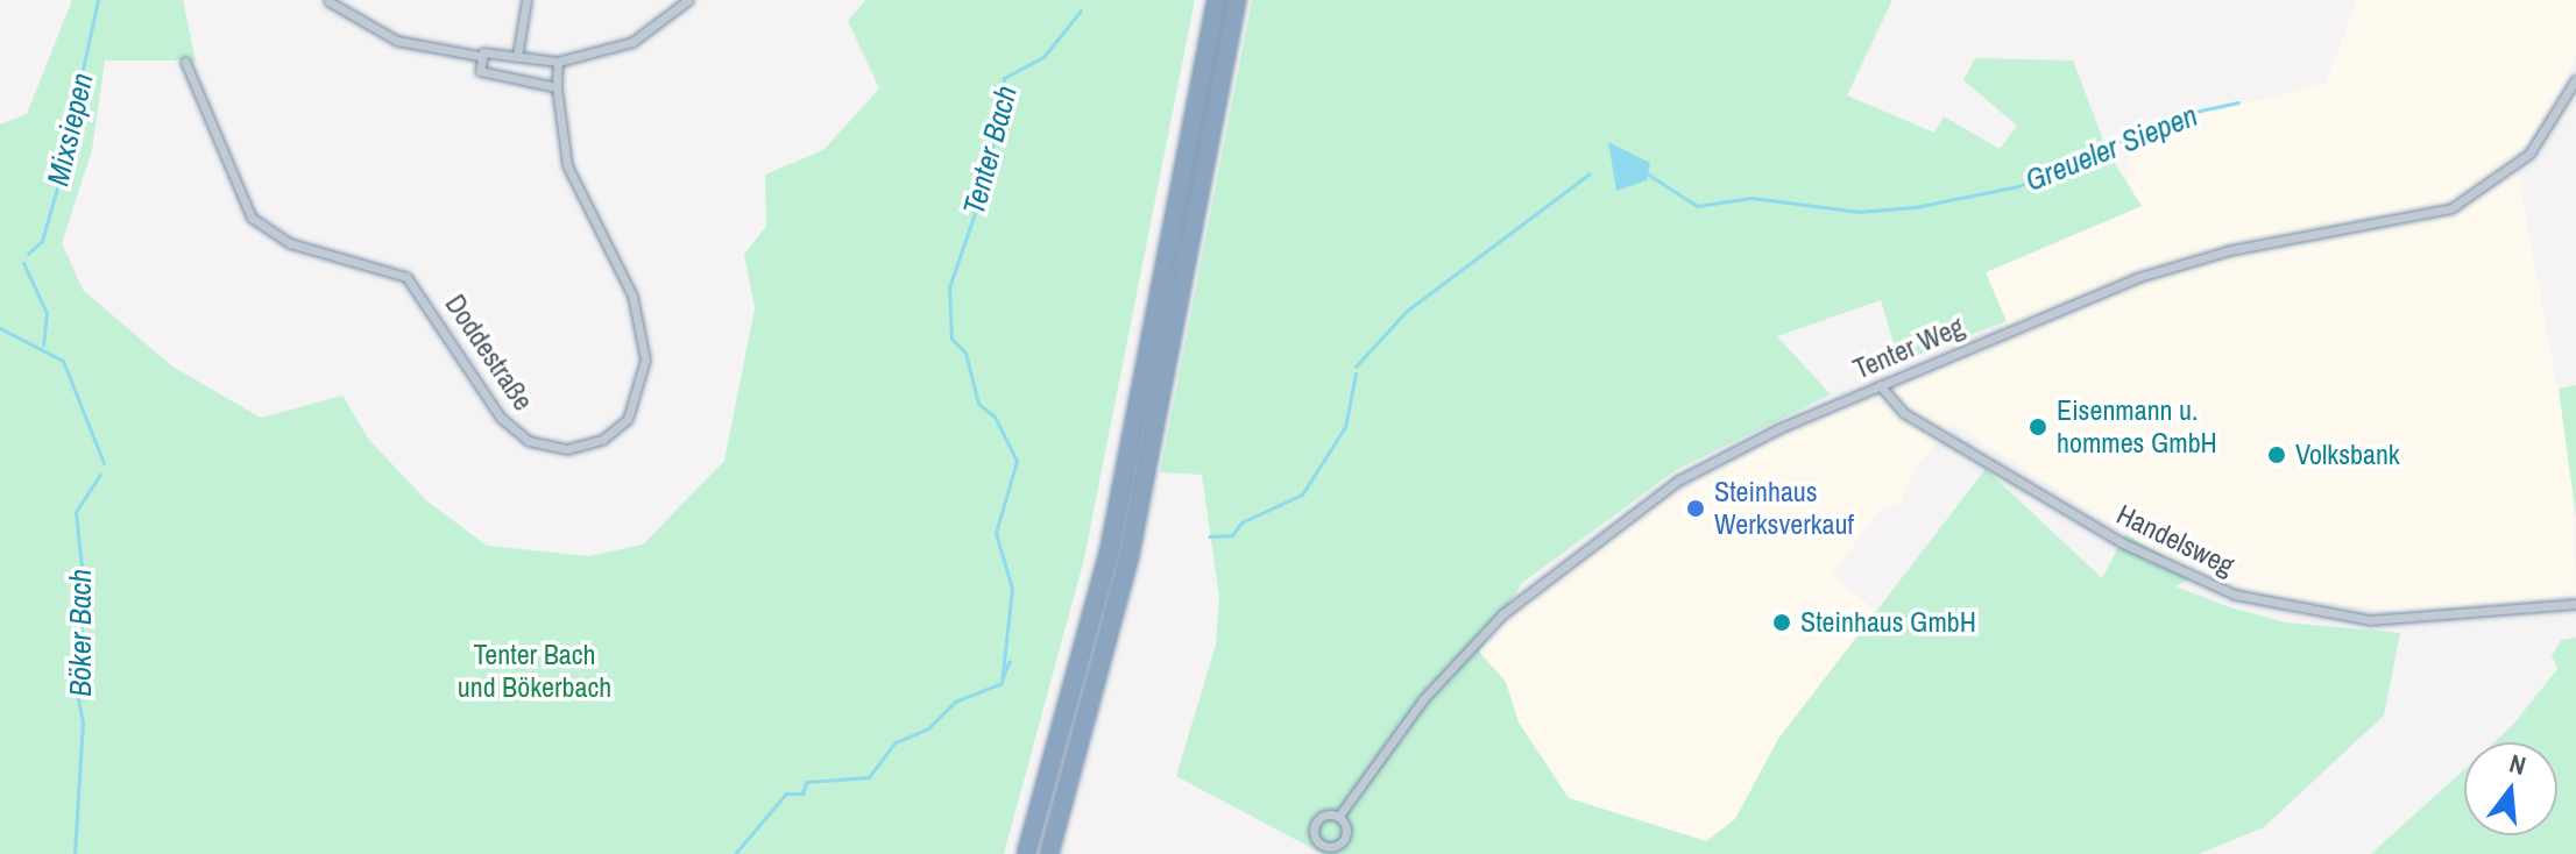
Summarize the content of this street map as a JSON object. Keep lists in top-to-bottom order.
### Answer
{
  "streets": {
    "street": ["Tenter Weg", "Doddestraße", "Handelsweg"]
  },
  "crossings": [
    ["Tenter Weg", "Handelsweg"]
  ],
  "water": [
    "Mixsiepen",
    "Greueler Siepen",
    "Tenter Bach",
    "Böker Bach"
  ],
  "parks": ["Tenter Bach und Bökerbach"],
  "places": [
    "Eisenmann u. hommes GmbH",
    "Volksbank",
    "Steinhaus Werksverkauf",
    "Steinhaus GmbH"
  ],
  "north": "top"
}
